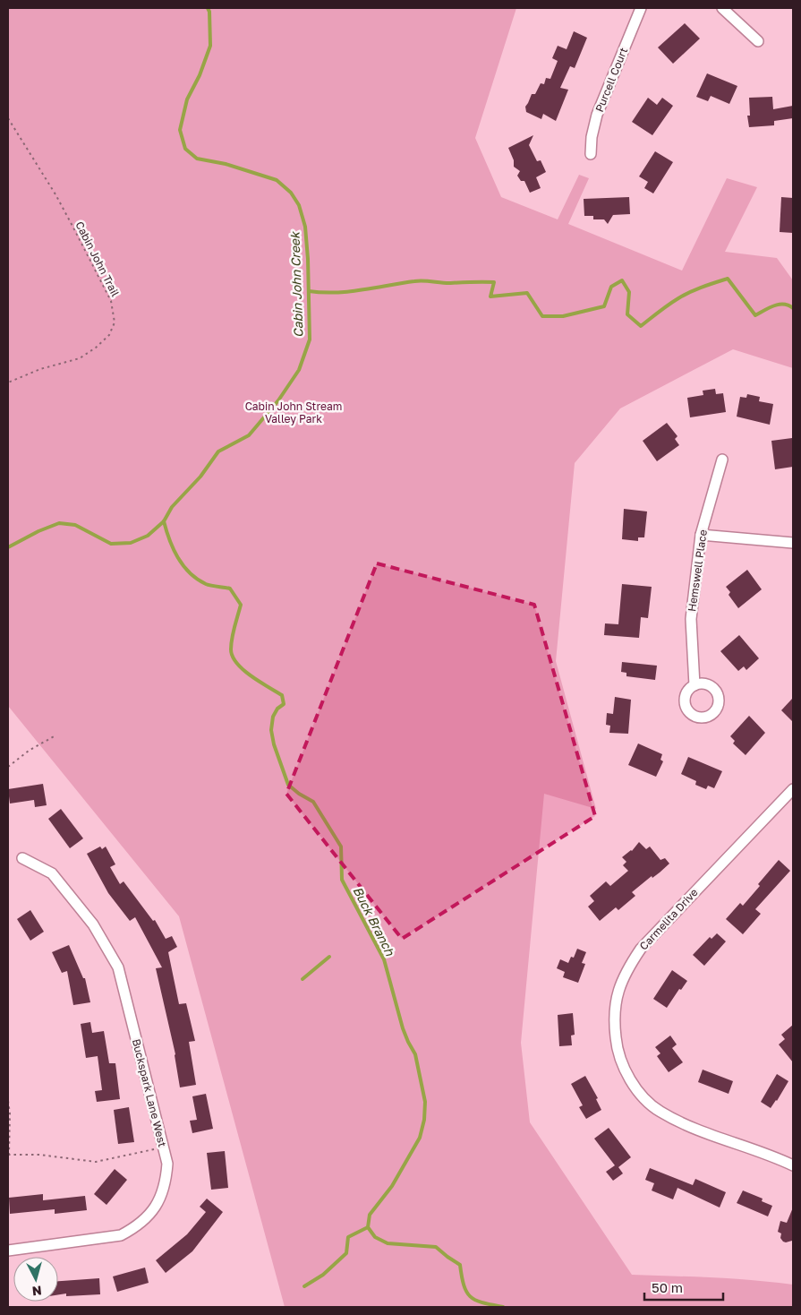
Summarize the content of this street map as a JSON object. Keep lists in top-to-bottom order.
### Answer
{
  "streets": {
    "street": [
      "Purcell Court",
      "Hemswell Place",
      "Carmelita Drive",
      "Buckspark Lane West"
    ],
    "path": ["Cabin John Trail"]
  },
  "water": ["Cabin John Creek", "Buck Branch"],
  "parks": ["Cabin John Stream Valley Park"],
  "scale_bar": "50 m",
  "north": "bottom"
}
